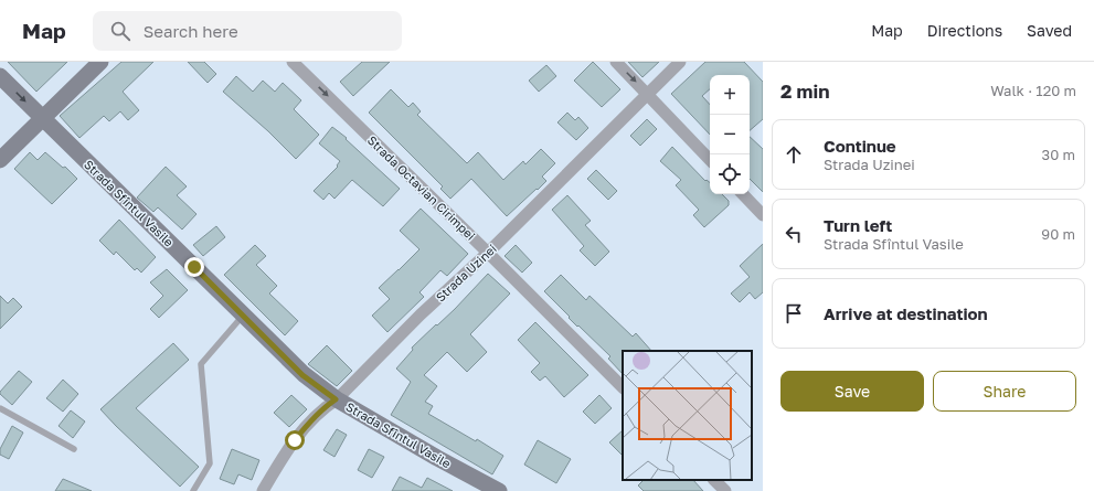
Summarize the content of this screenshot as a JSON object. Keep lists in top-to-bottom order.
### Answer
{
  "streets": {
    "street": ["Strada Octavian Cirimpei", "Strada Sfîntul Vasile", "Strada Uzinei"]
  },
  "crossings": [
    ["Strada Octavian Cirimpei", "Strada Uzinei"],
    ["Strada Sfîntul Vasile", "Strada Uzinei"]
  ],
  "one_way": ["Strada Octavian Cirimpei"],
  "page": {
    "header": "Map",
    "search": "Search here",
    "nav": ["Map", "Directions", "Saved"],
    "heading": ["2 min", "Walk · 120 m"],
    "map_buttons": ["+", "−"],
    "list": [
      ["Continue", "Strada Uzinei", "30 m"],
      ["Turn left", "Strada Sfîntul Vasile", "90 m"],
      "Arrive at destination"
    ],
    "buttons": ["Save", "Share"]
  }
}
